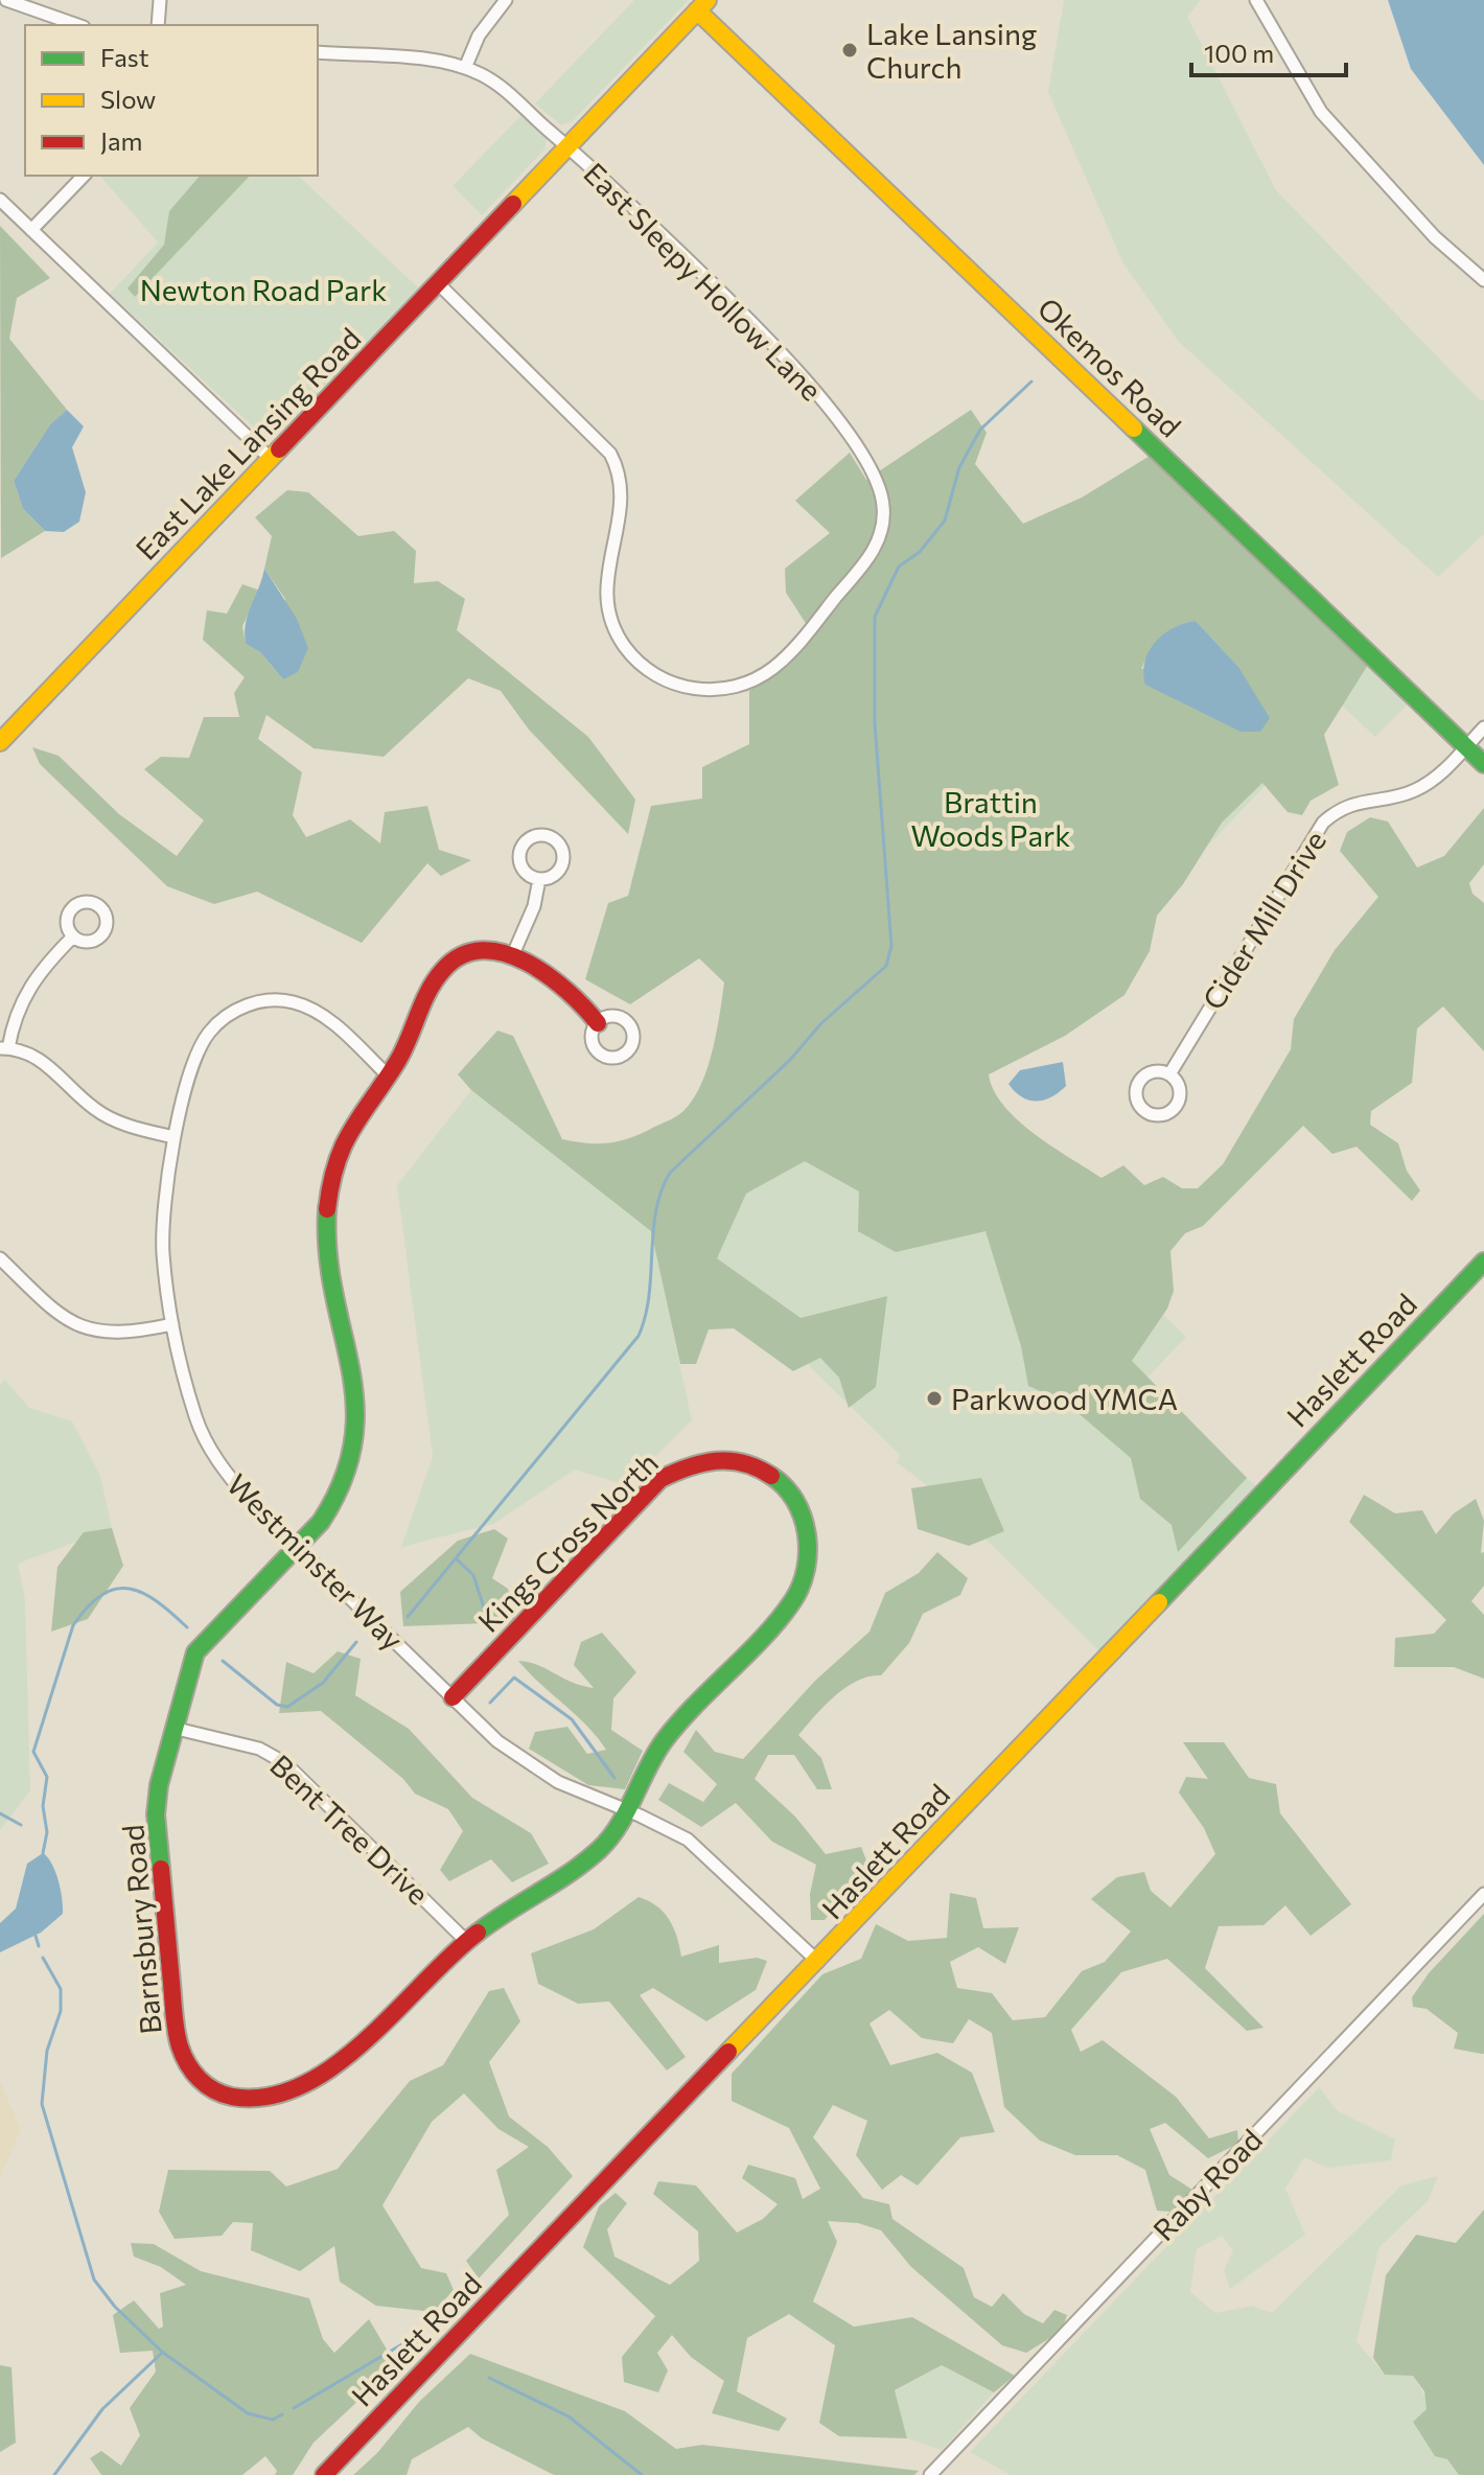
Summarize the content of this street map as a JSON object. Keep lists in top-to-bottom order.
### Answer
{
  "streets": {
    "street": [
      "East Sleepy Hollow Lane",
      "Okemos Road",
      "East Lake Lansing Road",
      "Cider Mill Drive",
      "Haslett Road",
      "Kings Cross North",
      "Westminster Way",
      "Bent Tree Drive",
      "Barnsbury Road",
      "Raby Road"
    ]
  },
  "crossings": [
    ["East Sleepy Hollow Lane", "East Lake Lansing Road"],
    ["Okemos Road", "East Lake Lansing Road"],
    ["Okemos Road", "Cider Mill Drive"],
    ["Haslett Road", "Westminster Way"],
    ["Kings Cross North", "Westminster Way"],
    ["Kings Cross North", "Barnsbury Road"],
    ["Westminster Way", "Barnsbury Road"],
    ["Bent Tree Drive", "Barnsbury Road"]
  ],
  "parks": ["Newton Road Park", "Brattin Woods Park"],
  "places": ["Lake Lansing Church", "Parkwood YMCA"],
  "legend": ["Fast", "Slow", "Jam"],
  "scale_bar": "100 m"
}
